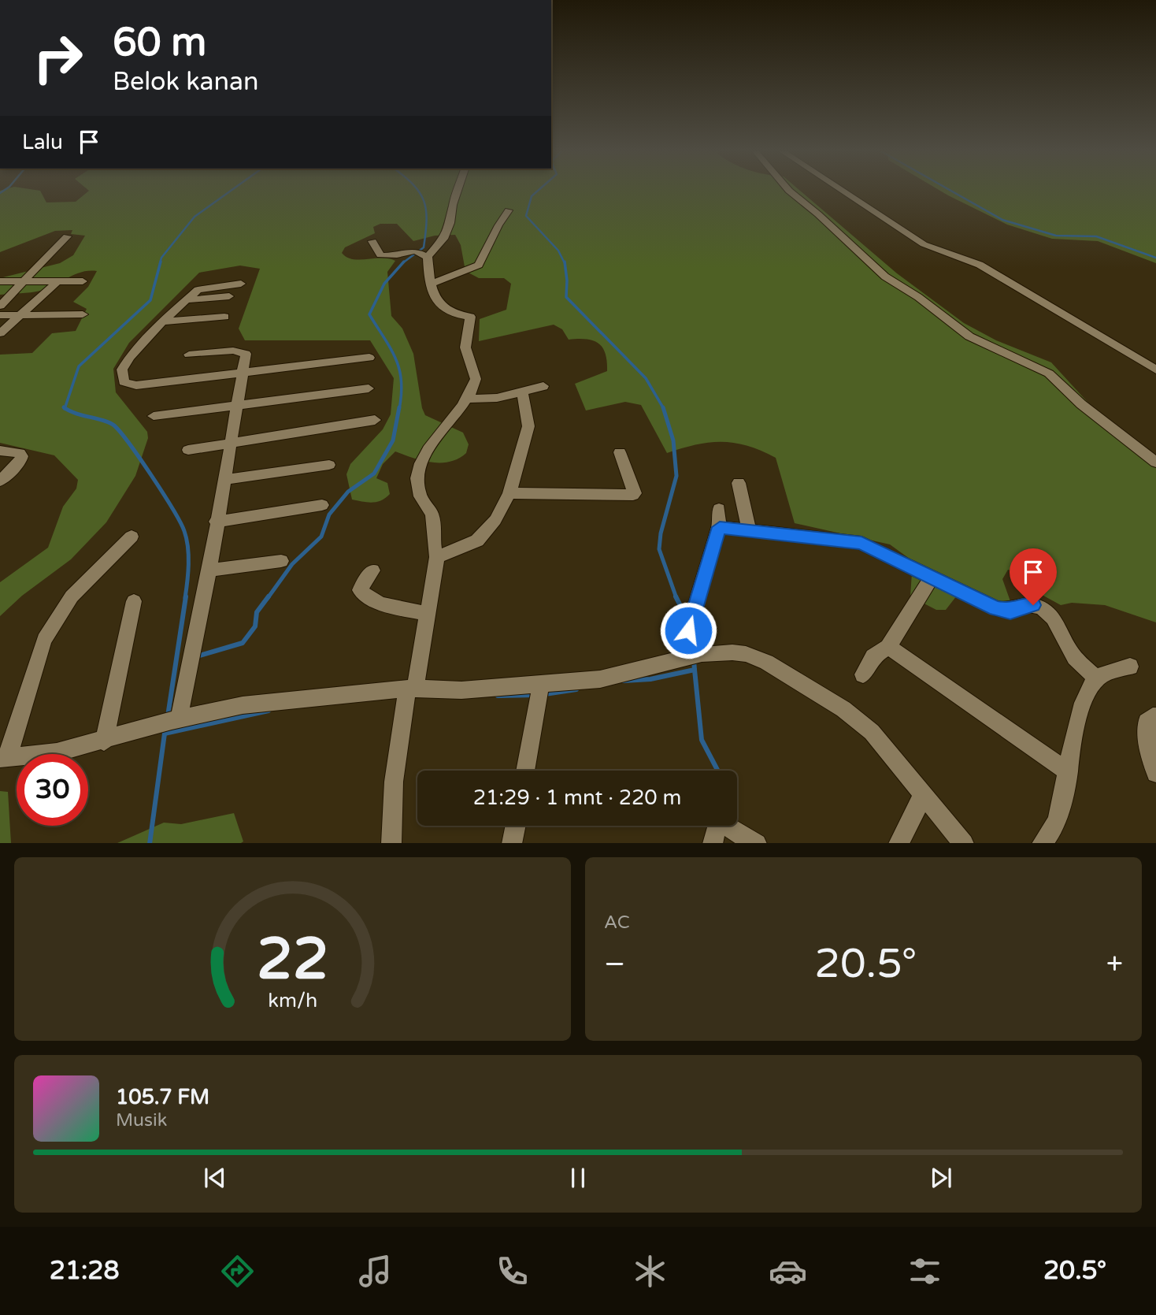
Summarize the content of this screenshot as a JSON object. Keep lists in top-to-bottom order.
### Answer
{
  "page": {
    "turn": ["60 m", "Belok kanan"],
    "then": "Lalu",
    "limit": "30",
    "trip": "21:29 · 1 mnt · 220 m",
    "tile": "AC",
    "heat": ["−", "20.5°", "+"],
    "song": ["105.7 FM", "Musik"],
    "tabs": ["21:28", "20.5°"],
    "gauge": ["22", "km/h"]
  }
}
